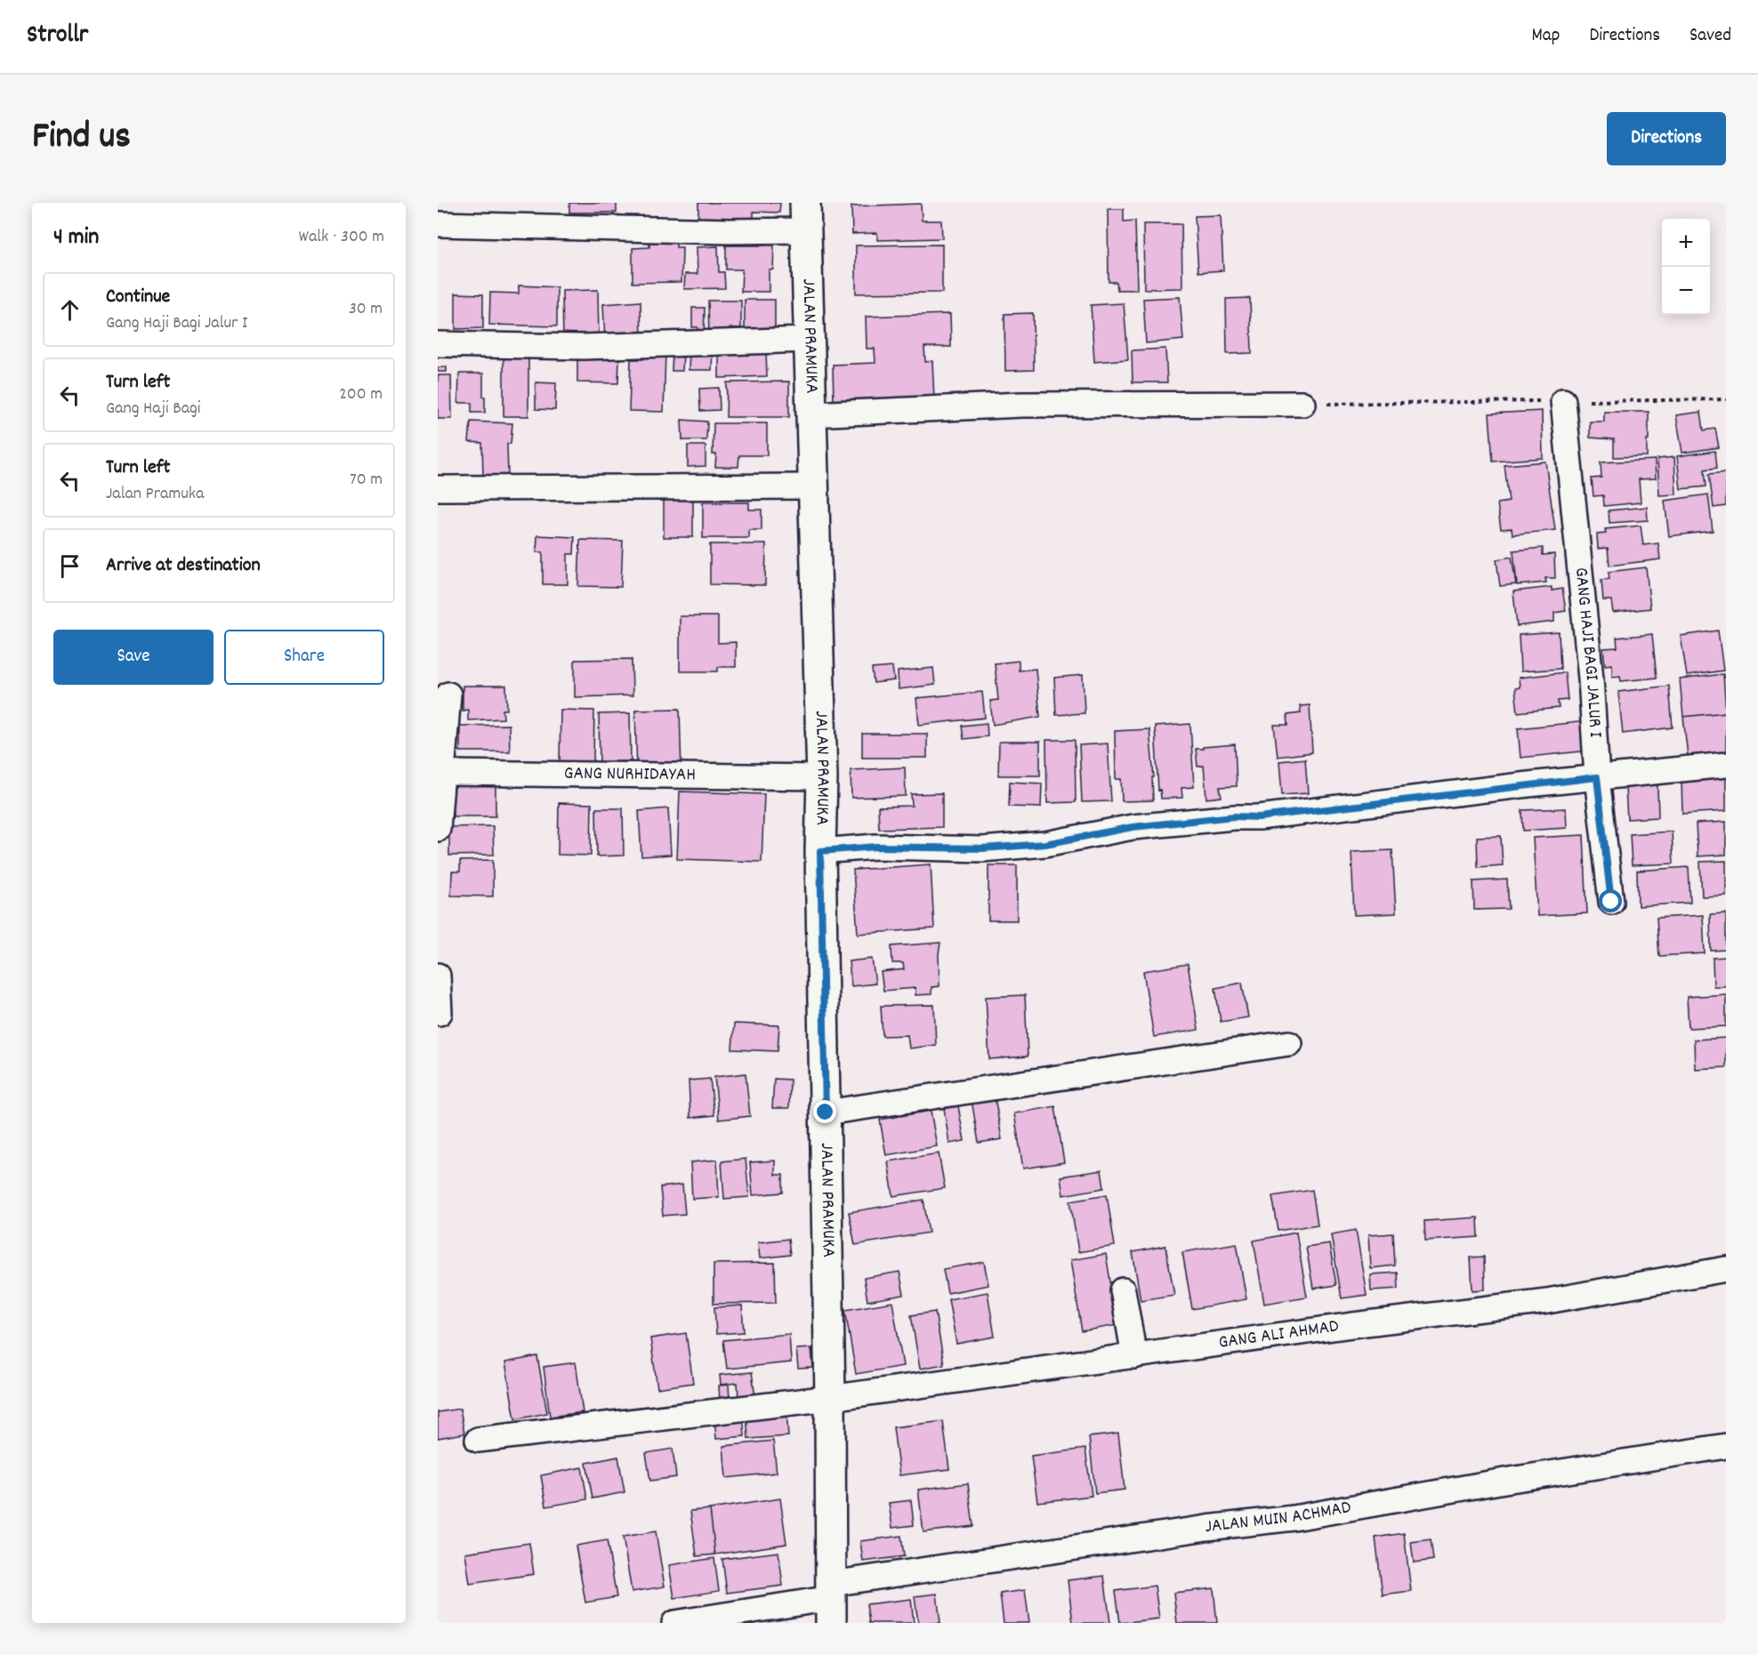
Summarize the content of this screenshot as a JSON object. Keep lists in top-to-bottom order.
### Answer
{
  "streets": {
    "street": [
      "JALAN PRAMUKA",
      "GANG HAJI BAGI JALUR I",
      "GANG NURHIDAYAH",
      "GANG ALI AHMAD",
      "JALAN MUIN ACHMAD"
    ]
  },
  "crossings": [
    ["JALAN PRAMUKA", "GANG NURHIDAYAH"],
    ["JALAN PRAMUKA", "GANG ALI AHMAD"],
    ["JALAN PRAMUKA", "JALAN MUIN ACHMAD"]
  ],
  "page": {
    "header": "Strollr",
    "nav": ["Map", "Directions", "Saved"],
    "title": "Find us",
    "buttons": [
      "Directions",
      ["Save", "Share"]
    ],
    "heading": ["4 min", "Walk · 300 m"],
    "map_buttons": ["+", "−"],
    "list": [
      ["Continue", "Gang Haji Bagi Jalur I", "30 m"],
      ["Turn left", "Gang Haji Bagi", "200 m"],
      ["Turn left", "Jalan Pramuka", "70 m"],
      "Arrive at destination"
    ]
  }
}
